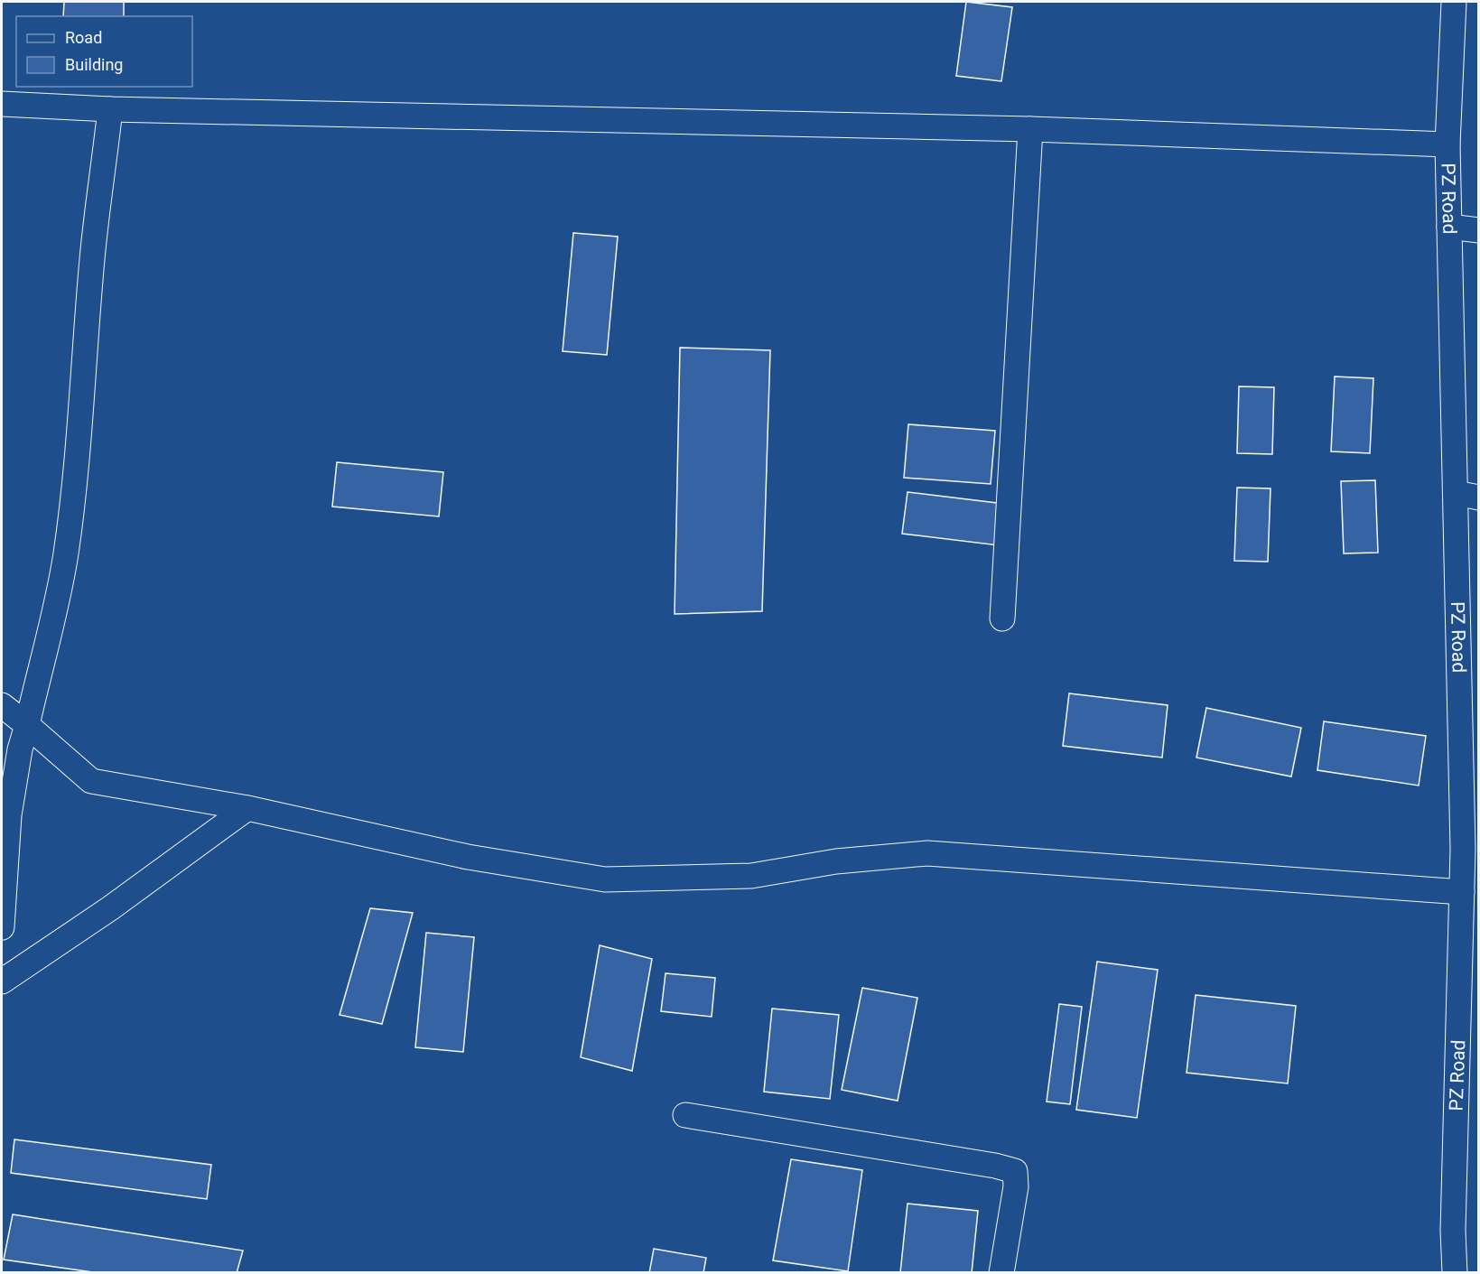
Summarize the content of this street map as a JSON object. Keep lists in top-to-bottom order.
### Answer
{
  "streets": {
    "street": ["PZ Road"]
  },
  "legend": ["Road", "Building"]
}
